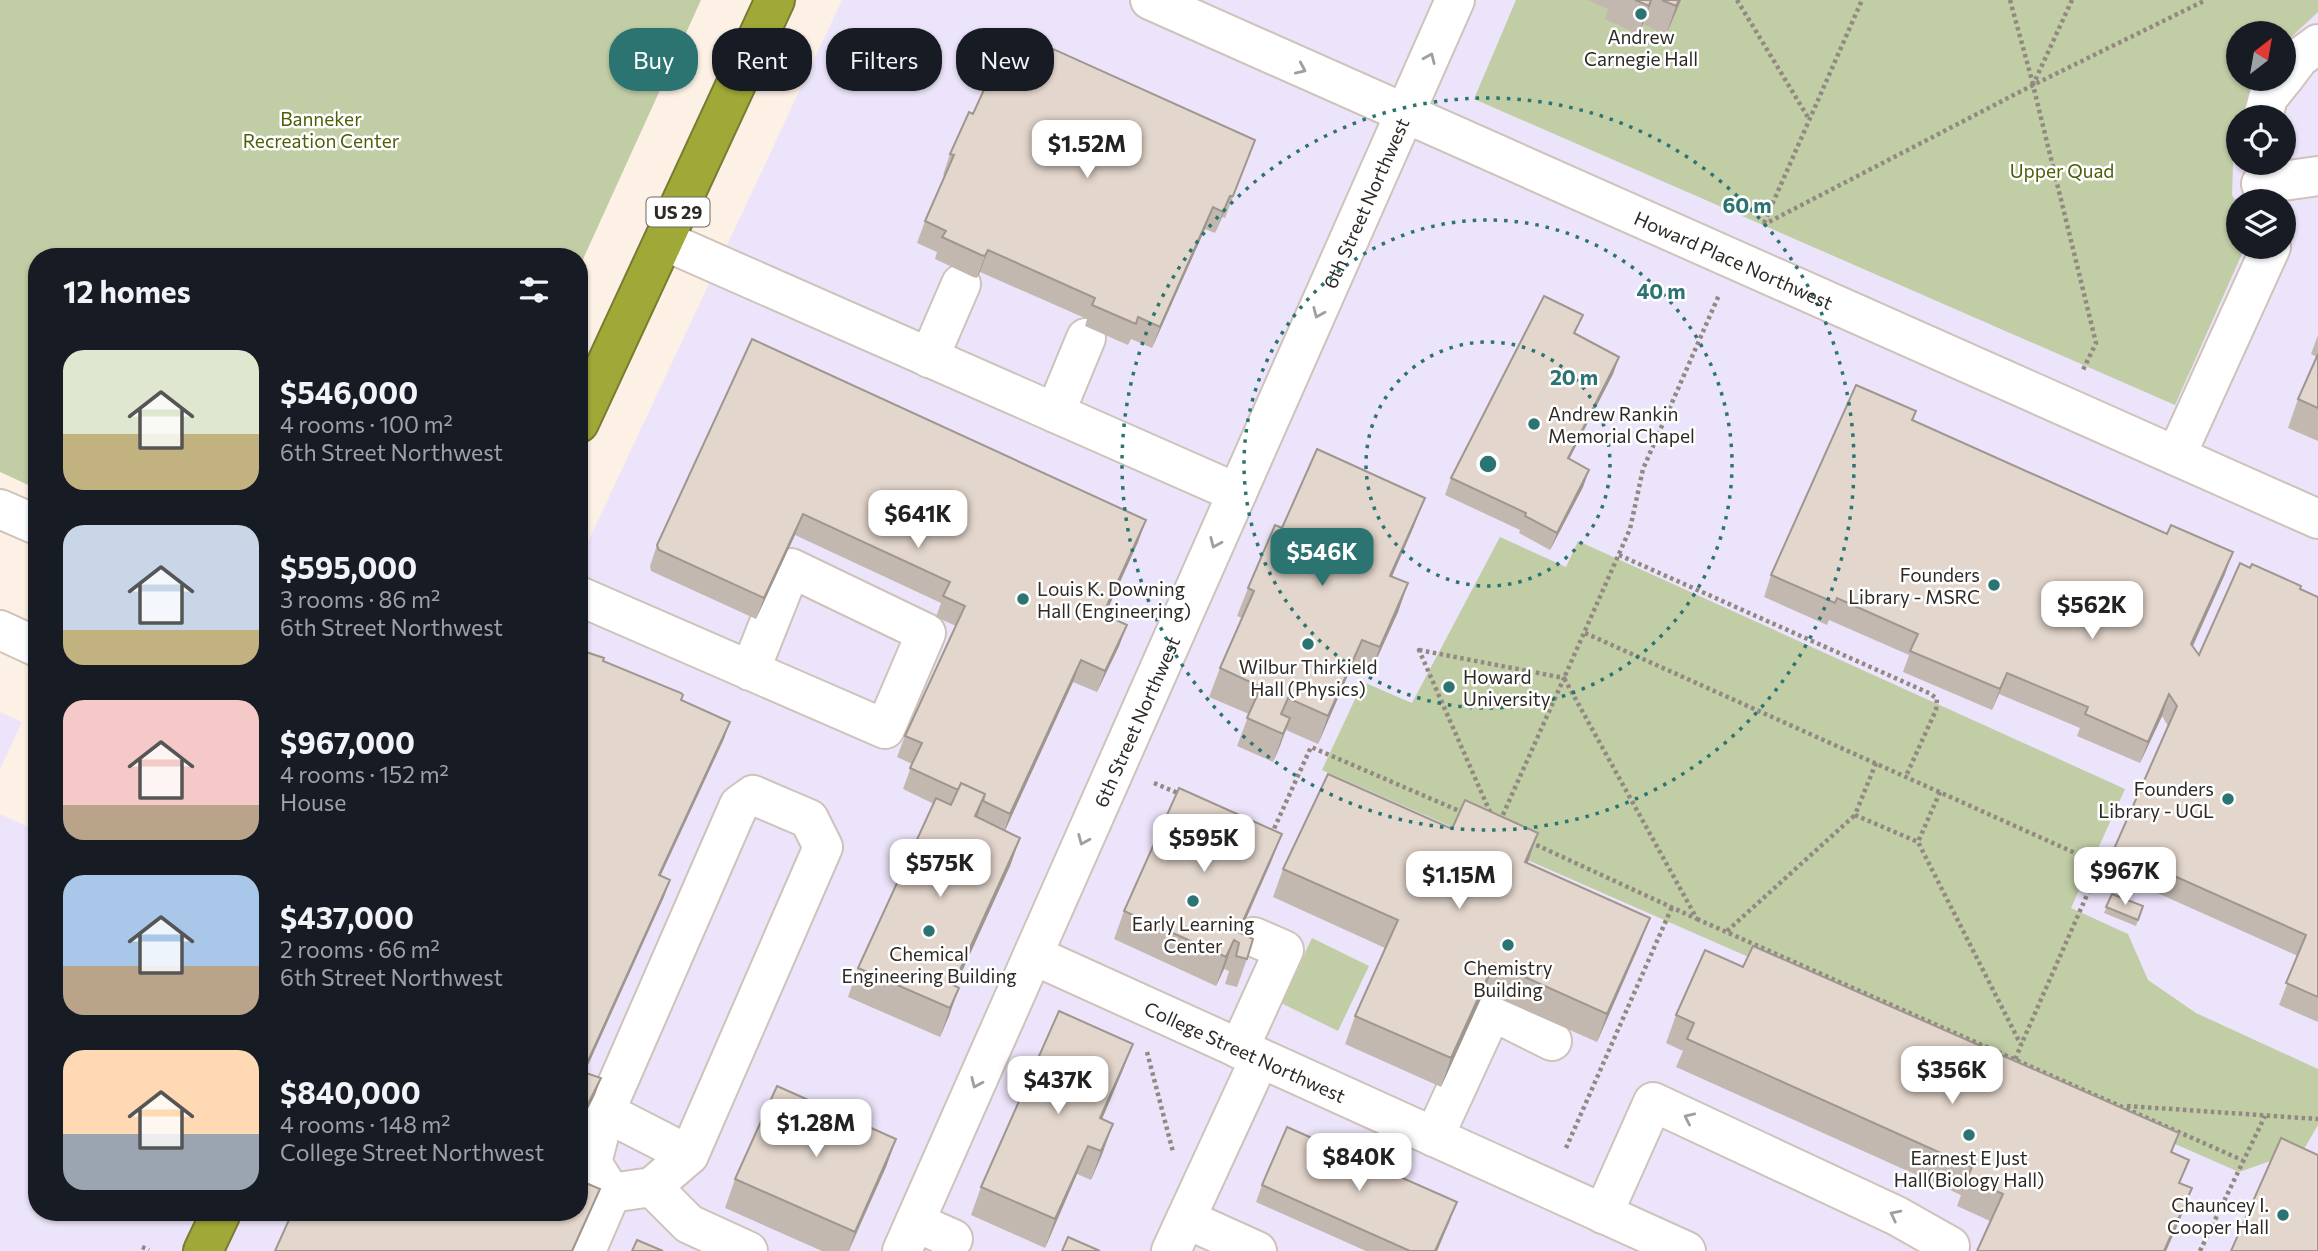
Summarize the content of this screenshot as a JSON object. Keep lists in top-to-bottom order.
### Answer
{
  "streets": {
    "highway": ["US 29"],
    "street": ["6th Street Northwest", "Howard Place Northwest", "College Street Northwest"]
  },
  "crossings": [
    ["6th Street Northwest", "Howard Place Northwest"],
    ["6th Street Northwest", "College Street Northwest"]
  ],
  "one_way": ["6th Street Northwest"],
  "parks": ["Banneker Recreation Center", "Upper Quad"],
  "places": [
    "Andrew Carnegie Hall",
    "Andrew Rankin Memorial Chapel",
    "Founders Library - MSRC",
    "Louis K. Downing Hall (Engineering)",
    "Wilbur Thirkield Hall (Physics)",
    "Howard University",
    "Founders Library - UGL",
    "Early Learning Center",
    "Chemical Engineering Building",
    "Chemistry Building",
    "Earnest E Just Hall(Biology Hall)",
    "Chauncey I. Cooper Hall"
  ],
  "north": "top right",
  "page": {
    "chip": [
      "Buy",
      "Rent",
      "Filters",
      "New"
    ],
    "price": [
      "$1.52M",
      "$641K",
      "$546K",
      "$562K",
      "$595K",
      "$575K",
      "$967K",
      "$1.15M",
      "$356K",
      "$437K",
      "$1.28M",
      "$840K"
    ],
    "heading": "12 homes",
    "list": [
      {
        "name": "$546,000",
        "note": "4 rooms · 100 m² · 6th Street Northwest"
      },
      {
        "name": "$595,000",
        "note": "3 rooms · 86 m² · 6th Street Northwest"
      },
      {
        "name": "$967,000",
        "note": "4 rooms · 152 m² · House"
      },
      {
        "name": "$437,000",
        "note": "2 rooms · 66 m² · 6th Street Northwest"
      },
      {
        "name": "$840,000",
        "note": "4 rooms · 148 m² · College Street Northwest"
      }
    ]
  },
  "rings": ["60 m", "40 m", "20 m"]
}
